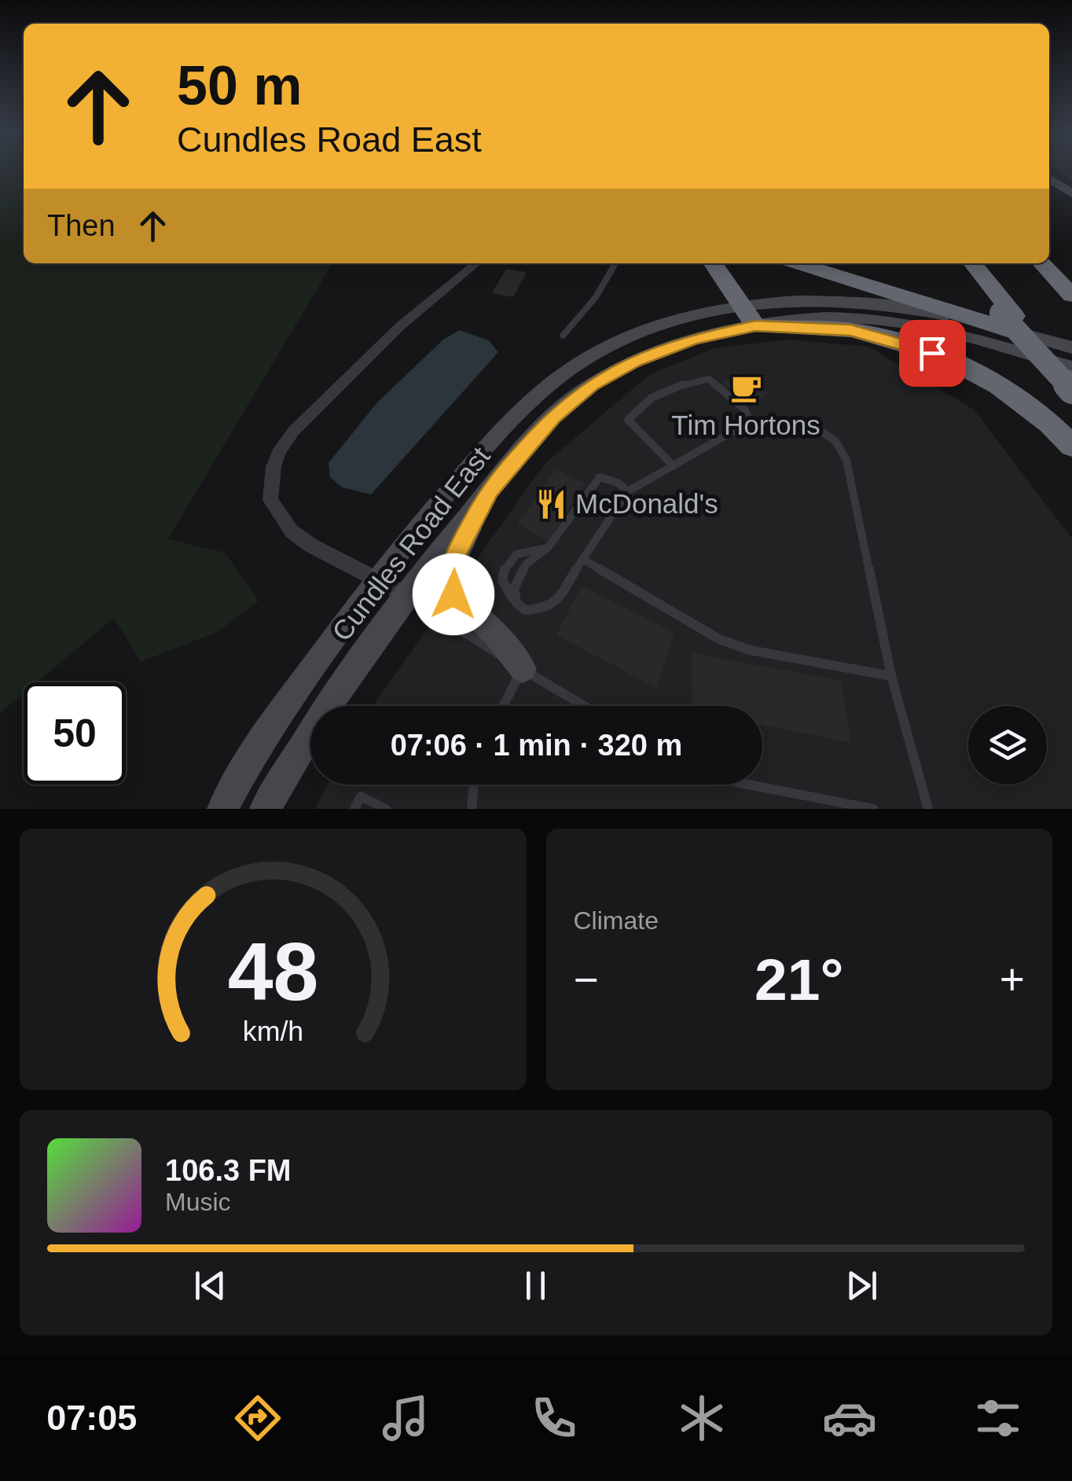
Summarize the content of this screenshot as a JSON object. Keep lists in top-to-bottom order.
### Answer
{
  "streets": {
    "main road": ["Cundles Road East"]
  },
  "places": {
    "cafe": ["Tim Hortons"],
    "restaurant": ["McDonald's"]
  },
  "page": {
    "turn": ["50 m", "Cundles Road East"],
    "then": "Then",
    "limit": "50",
    "trip": "07:06 · 1 min · 320 m",
    "tile": "Climate",
    "heat": ["−", "21°", "+"],
    "song": ["106.3 FM", "Music"],
    "tabs": "07:05",
    "gauge": ["48", "km/h"]
  }
}
